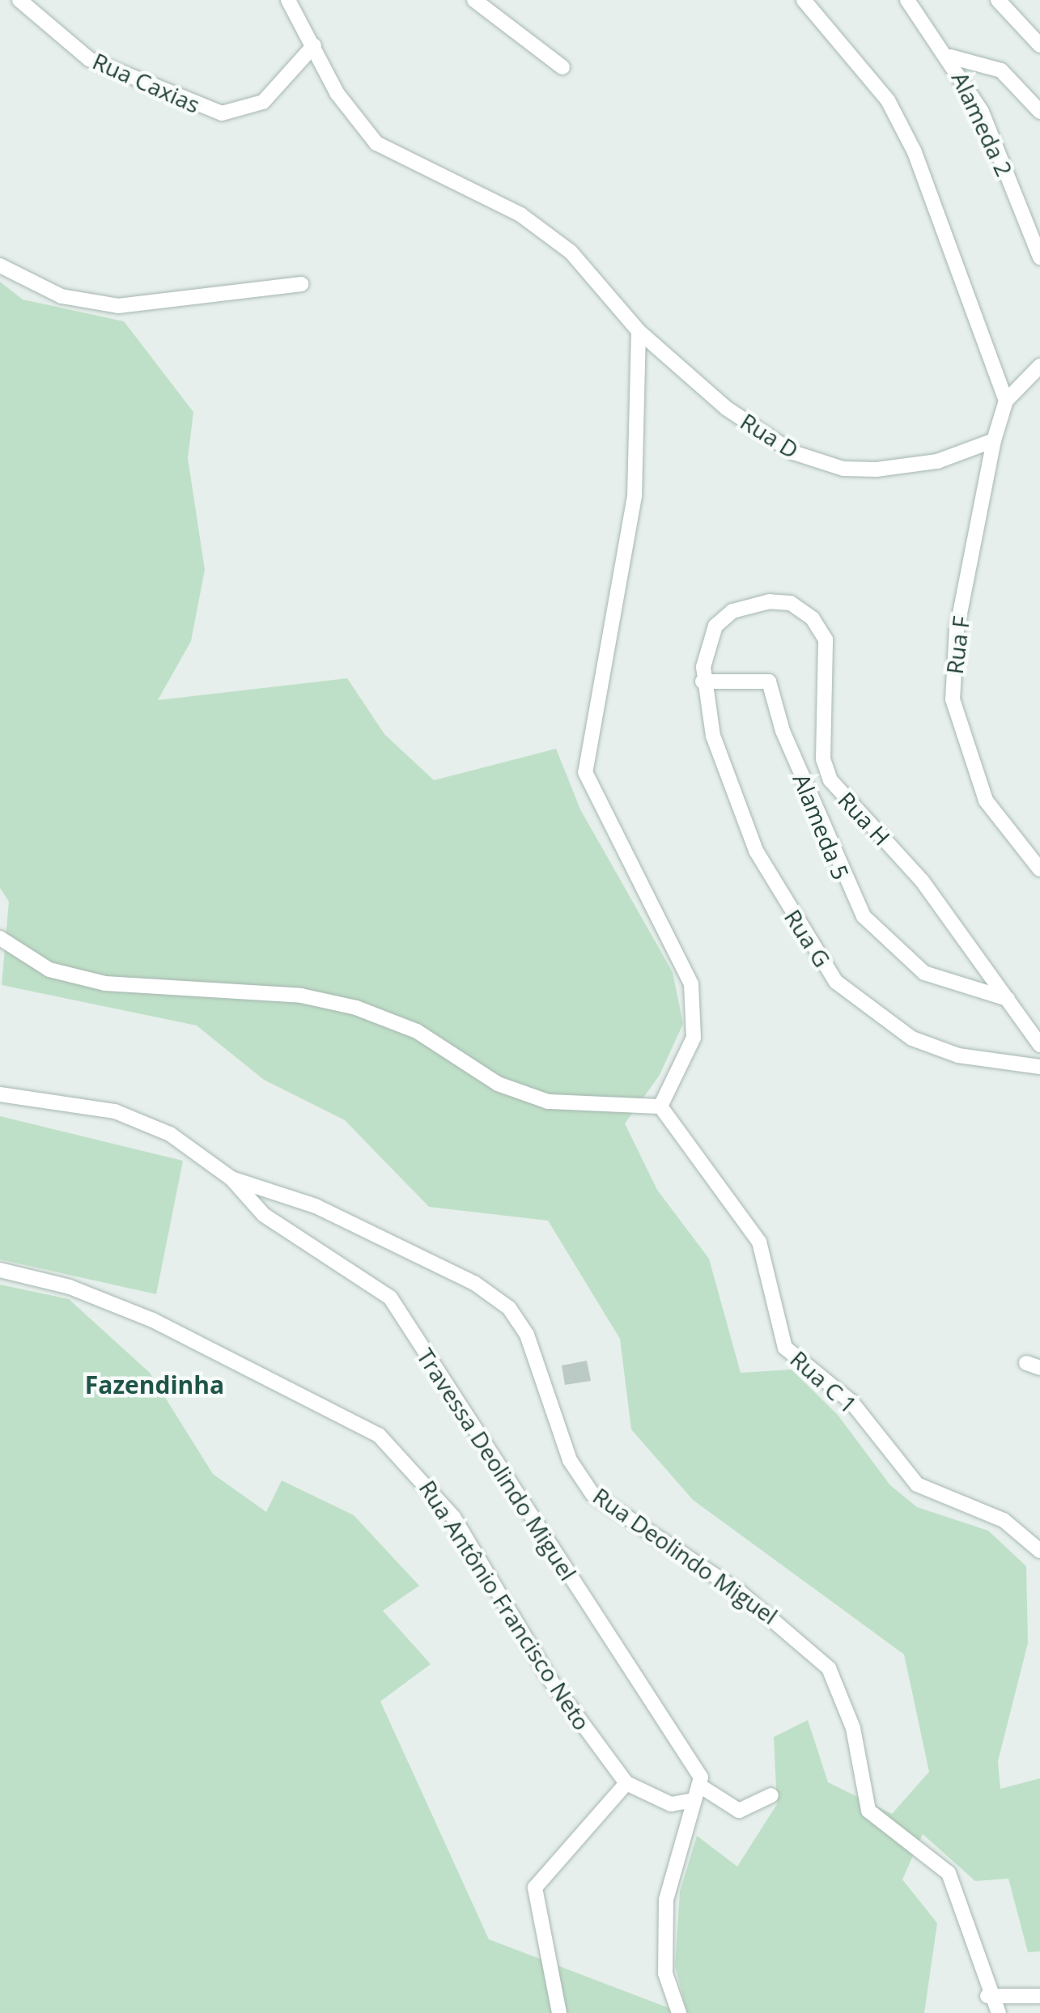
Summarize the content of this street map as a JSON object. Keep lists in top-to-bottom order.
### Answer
{
  "streets": {
    "street": [
      "Rua Caxias",
      "Alameda 2",
      "Rua D",
      "Rua F",
      "Rua H",
      "Alameda 5",
      "Rua G",
      "Rua C 1",
      "Travessa Deolindo Miguel",
      "Rua Deolindo Miguel",
      "Rua Antônio Francisco Neto"
    ]
  },
  "crossings": [
    ["Rua Caxias", "Rua D"],
    ["Rua D", "Rua F"],
    ["Rua H", "Alameda 5"],
    ["Rua H", "Rua G"],
    ["Alameda 5", "Rua G"],
    ["Travessa Deolindo Miguel", "Rua Deolindo Miguel"]
  ],
  "districts": ["Fazendinha"]
}
